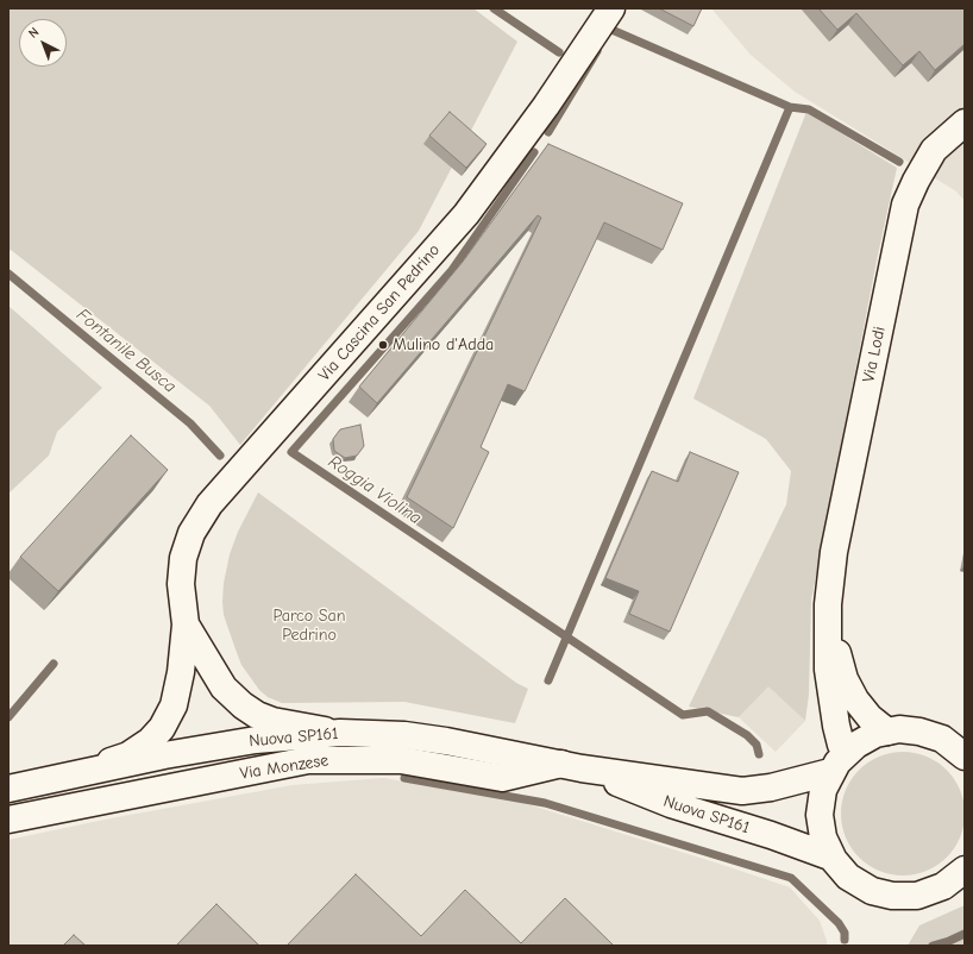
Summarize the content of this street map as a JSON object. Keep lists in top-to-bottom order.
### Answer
{
  "streets": {
    "street": [
      "Via Cascina San Pedrino",
      "Via Lodi",
      "Nuova SP161",
      "Via Monzese"
    ]
  },
  "crossings": [
    ["Via Cascina San Pedrino", "Nuova SP161"],
    ["Via Lodi", "Nuova SP161"],
    ["Nuova SP161", "Via Monzese"]
  ],
  "water": ["Fontanile Busca", "Roggia Violina"],
  "parks": ["Parco San Pedrino"],
  "places": ["Mulino d'Adda"],
  "north": "top left"
}
